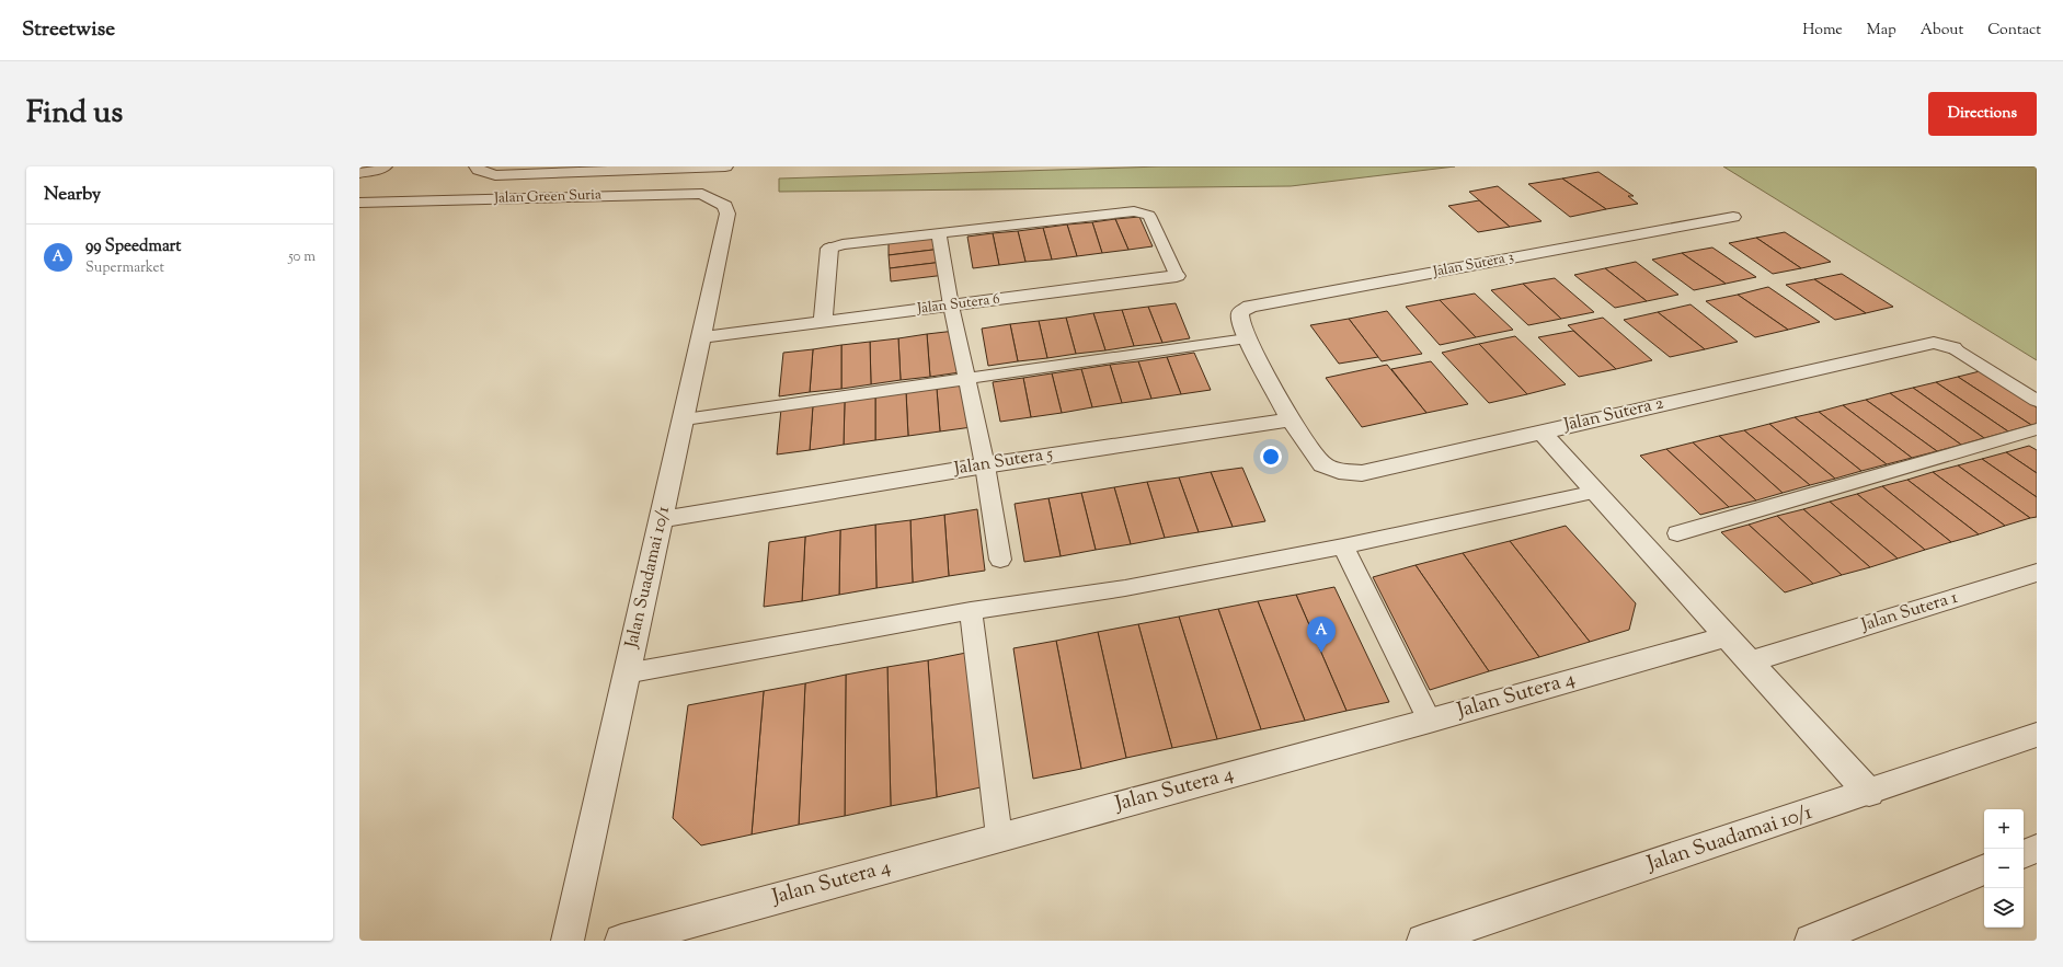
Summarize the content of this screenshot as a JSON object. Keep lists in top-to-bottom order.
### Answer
{
  "streets": {
    "street": [
      "Jalan Green Suria",
      "Jalan Sutera 3",
      "Jalan Sutera 6",
      "Jalan Sutera 2",
      "Jalan Sutera 5",
      "Jalan Suadamai 10/1",
      "Jalan Sutera 1",
      "Jalan Sutera 4"
    ]
  },
  "crossings": [
    ["Jalan Green Suria", "Jalan Suadamai 10/1"],
    ["Jalan Sutera 3", "Jalan Sutera 2"],
    ["Jalan Sutera 6", "Jalan Suadamai 10/1"],
    ["Jalan Sutera 2", "Jalan Sutera 5"],
    ["Jalan Sutera 5", "Jalan Suadamai 10/1"]
  ],
  "page": {
    "header": "Streetwise",
    "nav": [
      "Home",
      "Map",
      "About",
      "Contact"
    ],
    "title": "Find us",
    "buttons": "Directions",
    "heading": "Nearby",
    "list": [
      {
        "mark": "A",
        "name": "99 Speedmart",
        "note": "Supermarket",
        "value": "50 m"
      }
    ],
    "pins": "A",
    "map_buttons": ["+", "−"]
  }
}
